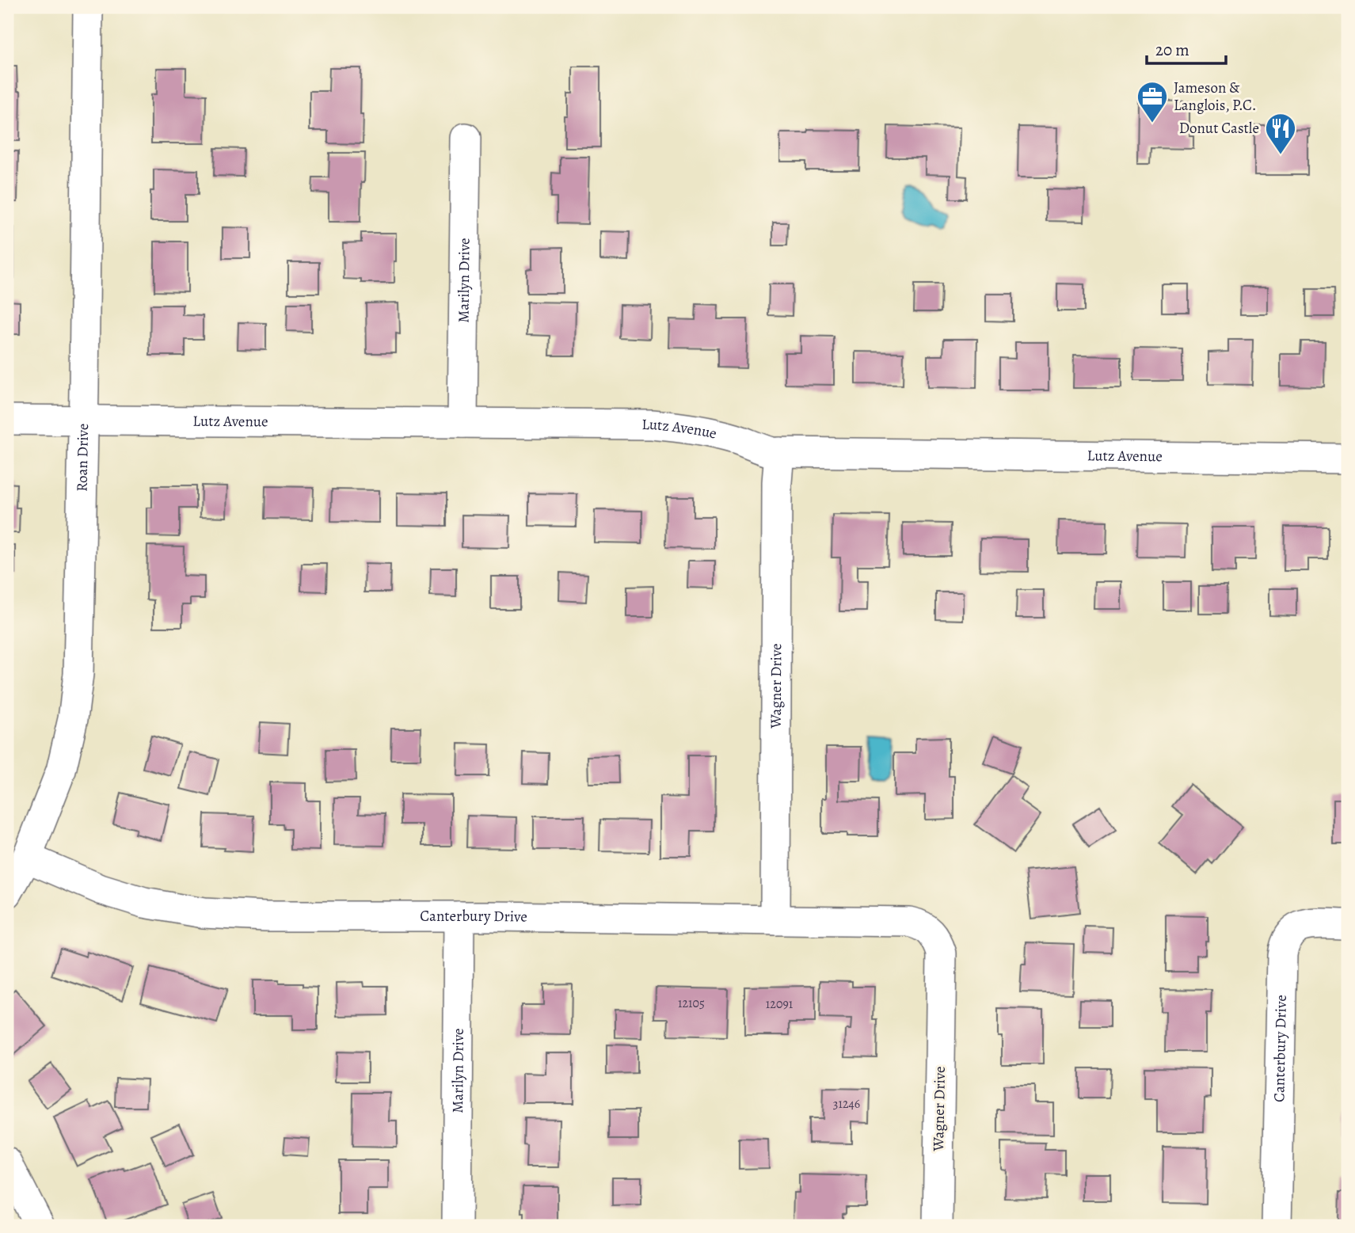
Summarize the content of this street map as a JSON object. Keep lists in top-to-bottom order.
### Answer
{
  "streets": {
    "street": [
      "Marilyn Drive",
      "Lutz Avenue",
      "Roan Drive",
      "Wagner Drive",
      "Canterbury Drive"
    ]
  },
  "crossings": [
    ["Marilyn Drive", "Lutz Avenue"],
    ["Marilyn Drive", "Canterbury Drive"],
    ["Lutz Avenue", "Roan Drive"],
    ["Lutz Avenue", "Wagner Drive"],
    ["Roan Drive", "Canterbury Drive"],
    ["Wagner Drive", "Canterbury Drive"]
  ],
  "places": {
    "office": ["Jameson & Langlois, P.C."],
    "restaurant": ["Donut Castle"]
  },
  "house_numbers": ["12105", "12091", "31246"],
  "scale_bar": "20 m"
}
